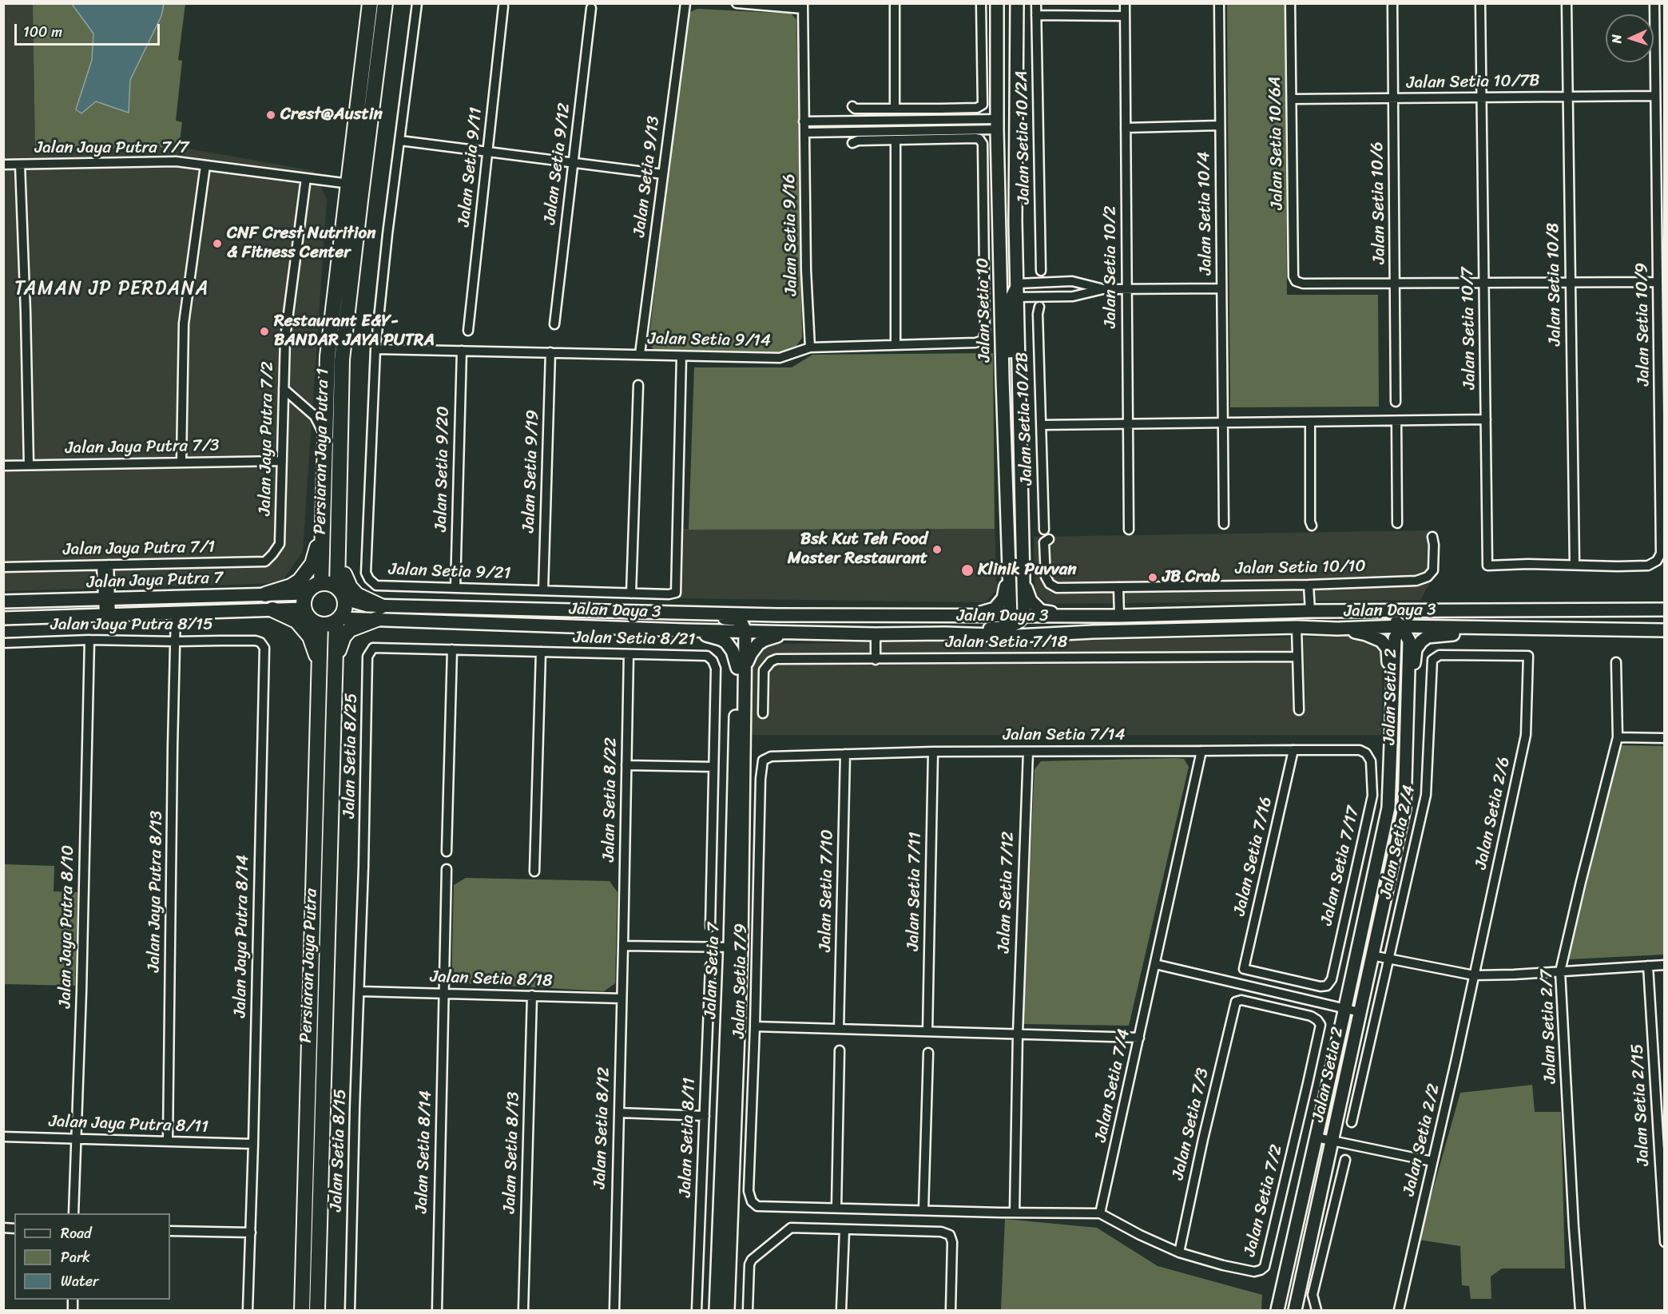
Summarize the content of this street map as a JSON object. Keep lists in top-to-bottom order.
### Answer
{
  "streets": {
    "main road": ["Persiaran Jaya Putra 1", "Persiaran Jaya Putra"],
    "street": [
      "Jalan Setia 10/7B",
      "Jalan Setia 10/2A",
      "Jalan Setia 10/6A",
      "Jalan Jaya Putra 7/7",
      "Jalan Setia 9/12",
      "Jalan Setia 9/11",
      "Jalan Setia 9/13",
      "Jalan Setia 10/6",
      "Jalan Setia 10/4",
      "Jalan Setia 9/16",
      "Jalan Setia 10/2",
      "Jalan Setia 10/8",
      "Jalan Setia 10",
      "Jalan Setia 10/9",
      "Jalan Setia 10/7",
      "Jalan Setia 9/14",
      "Jalan Setia 10/2B",
      "Jalan Jaya Putra 7/2",
      "Jalan Jaya Putra 7/3",
      "Jalan Setia 9/20",
      "Jalan Setia 9/19",
      "Jalan Jaya Putra 7/1",
      "Jalan Setia 10/10",
      "Jalan Setia 9/21",
      "Jalan Jaya Putra 7",
      "Jalan Daya 3",
      "Jalan Jaya Putra 8/15",
      "Jalan Setia 8/21",
      "Jalan Setia 7/18",
      "Jalan Setia 2",
      "Jalan Setia 7/14",
      "Jalan Setia 8/25",
      "Jalan Setia 8/22",
      "Jalan Setia 2/6",
      "Jalan Setia 2/4",
      "Jalan Setia 7/16",
      "Jalan Setia 7/17",
      "Jalan Setia 7/10",
      "Jalan Jaya Putra 8/13",
      "Jalan Setia 7/11",
      "Jalan Setia 7/12",
      "Jalan Jaya Putra 8/10",
      "Jalan Jaya Putra 8/14",
      "Jalan Setia 7",
      "Jalan Setia 8/18",
      "Jalan Setia 7/9",
      "Jalan Setia 2/7",
      "Jalan Setia 7/4",
      "Jalan Setia 2/15",
      "Jalan Setia 7/3",
      "Jalan Jaya Putra 8/11",
      "Jalan Setia 8/12",
      "Jalan Setia 8/11",
      "Jalan Setia 2/2",
      "Jalan Setia 8/15",
      "Jalan Setia 8/14",
      "Jalan Setia 8/13",
      "Jalan Setia 7/2"
    ]
  },
  "crossings": [
    ["Jalan Setia 10/7B", "Jalan Setia 10/6A"],
    ["Jalan Setia 10/7B", "Jalan Setia 10/6"],
    ["Jalan Setia 10/7B", "Jalan Setia 10/8"],
    ["Jalan Setia 10/7B", "Jalan Setia 10/9"],
    ["Jalan Setia 10/7B", "Jalan Setia 10/7"],
    ["Jalan Setia 10/6A", "Jalan Setia 10/6"],
    ["Jalan Jaya Putra 7/7", "Jalan Jaya Putra 7/2"],
    ["Jalan Jaya Putra 7/7", "Persiaran Jaya Putra 1"],
    ["Jalan Setia 9/13", "Jalan Setia 9/14"],
    ["Jalan Setia 9/16", "Jalan Setia 9/14"],
    ["Jalan Setia 10/8", "Jalan Setia 10/9"],
    ["Jalan Setia 10/8", "Jalan Setia 10/7"],
    ["Jalan Setia 10", "Jalan Daya 3"],
    ["Jalan Setia 10/9", "Jalan Setia 10/7"],
    ["Jalan Setia 9/14", "Jalan Setia 9/20"],
    ["Jalan Setia 9/14", "Jalan Setia 9/19"],
    ["Jalan Setia 9/14", "Jalan Setia 9/21"],
    ["Jalan Jaya Putra 7/2", "Jalan Jaya Putra 7/3"],
    ["Jalan Jaya Putra 7/2", "Jalan Jaya Putra 7/1"],
    ["Persiaran Jaya Putra 1", "Jalan Jaya Putra 7"],
    ["Persiaran Jaya Putra 1", "Jalan Daya 3"],
    ["Persiaran Jaya Putra 1", "Persiaran Jaya Putra"],
    ["Jalan Setia 9/20", "Jalan Setia 9/21"],
    ["Jalan Setia 9/19", "Jalan Setia 9/21"],
    ["Jalan Jaya Putra 7", "Jalan Daya 3"],
    ["Jalan Jaya Putra 7", "Persiaran Jaya Putra"],
    ["Jalan Daya 3", "Jalan Setia 2"],
    ["Jalan Daya 3", "Persiaran Jaya Putra"],
    ["Jalan Daya 3", "Jalan Setia 7"],
    ["Jalan Jaya Putra 8/15", "Jalan Jaya Putra 8/13"],
    ["Jalan Jaya Putra 8/15", "Jalan Jaya Putra 8/10"],
    ["Jalan Jaya Putra 8/15", "Jalan Jaya Putra 8/14"],
    ["Jalan Setia 8/21", "Jalan Setia 8/25"],
    ["Jalan Setia 8/21", "Jalan Setia 8/22"],
    ["Jalan Setia 7/14", "Jalan Setia 7/16"],
    ["Jalan Setia 7/14", "Jalan Setia 7/17"],
    ["Jalan Setia 7/14", "Jalan Setia 7/10"],
    ["Jalan Setia 7/14", "Jalan Setia 7/11"],
    ["Jalan Setia 7/14", "Jalan Setia 7/12"],
    ["Jalan Setia 7/14", "Jalan Setia 7/9"],
    ["Jalan Setia 7/14", "Jalan Setia 7/4"],
    ["Jalan Setia 8/25", "Jalan Setia 8/18"],
    ["Jalan Setia 8/25", "Jalan Setia 8/15"],
    ["Jalan Setia 8/22", "Jalan Setia 8/12"],
    ["Jalan Setia 2/6", "Jalan Setia 2/4"],
    ["Jalan Setia 2/6", "Jalan Setia 2/2"],
    ["Jalan Setia 7/16", "Jalan Setia 7/17"],
    ["Jalan Jaya Putra 8/13", "Jalan Jaya Putra 8/11"],
    ["Jalan Jaya Putra 8/10", "Jalan Jaya Putra 8/11"],
    ["Jalan Jaya Putra 8/14", "Jalan Jaya Putra 8/11"],
    ["Jalan Setia 8/18", "Jalan Setia 8/12"],
    ["Jalan Setia 8/18", "Jalan Setia 8/15"],
    ["Jalan Setia 8/18", "Jalan Setia 8/14"],
    ["Jalan Setia 8/18", "Jalan Setia 8/13"],
    ["Jalan Setia 7/4", "Jalan Setia 7/2"],
    ["Jalan Setia 7/3", "Jalan Setia 7/2"]
  ],
  "districts": ["TAMAN JP PERDANA"],
  "places": [
    "Crest@Austin",
    "CNF Crest Nutrition & Fitness Center",
    "Restaurant E&Y- BANDAR JAYA PUTRA",
    "Bsk Kut Teh Food Master Restaurant",
    "Klinik Puvvan",
    "JB Crab"
  ],
  "legend": ["Road", "Park", "Water"],
  "scale_bar": "100 m",
  "north": "left"
}
